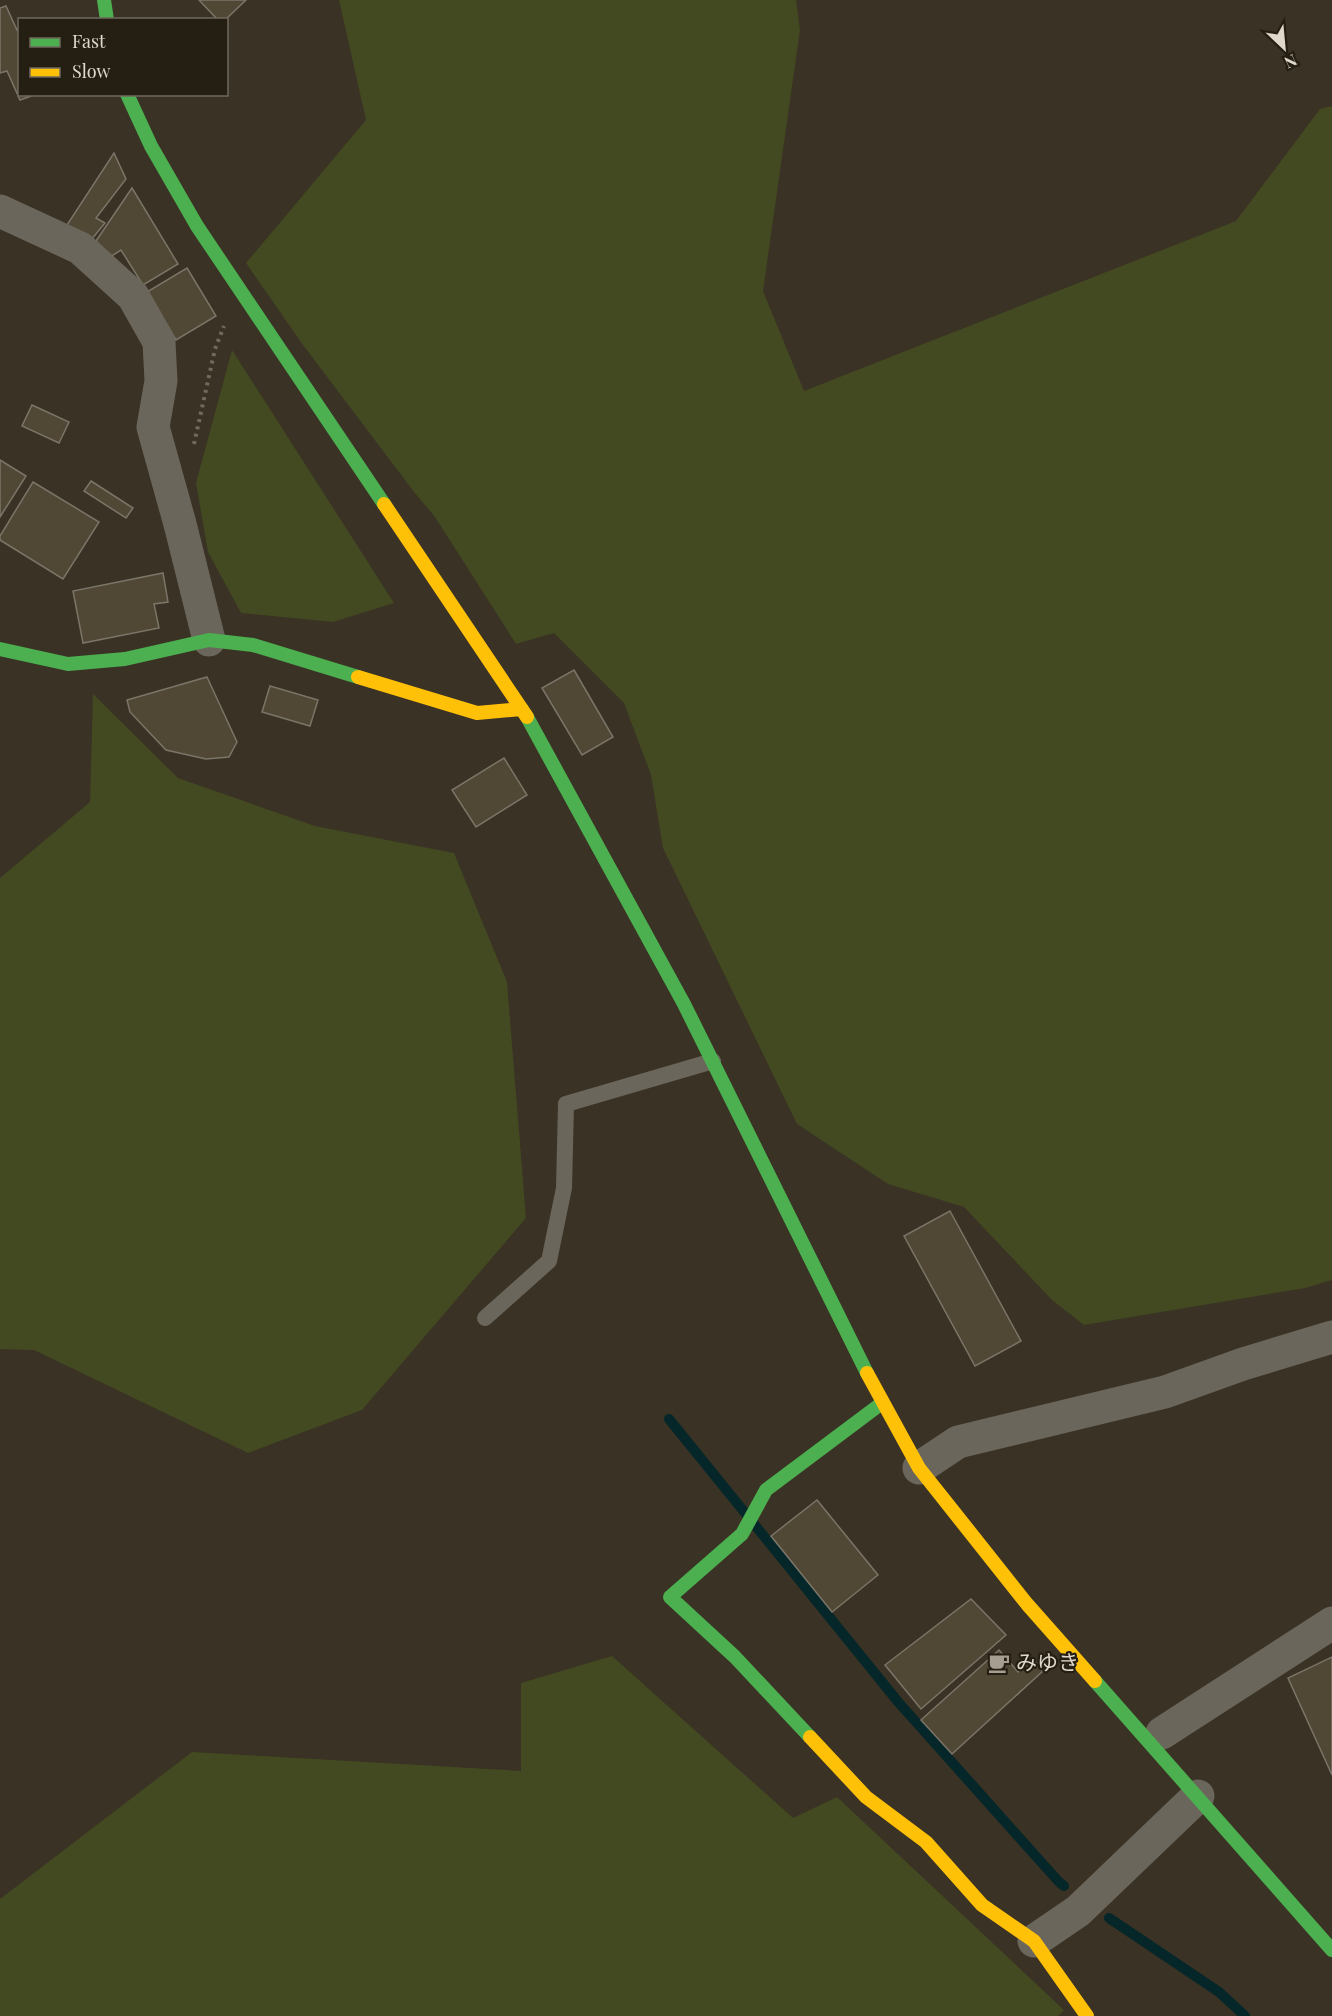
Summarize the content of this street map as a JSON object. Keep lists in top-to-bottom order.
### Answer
{
  "places": {
    "cafe": ["みゆき"]
  },
  "legend": ["Fast", "Slow"],
  "north": "bottom right"
}
